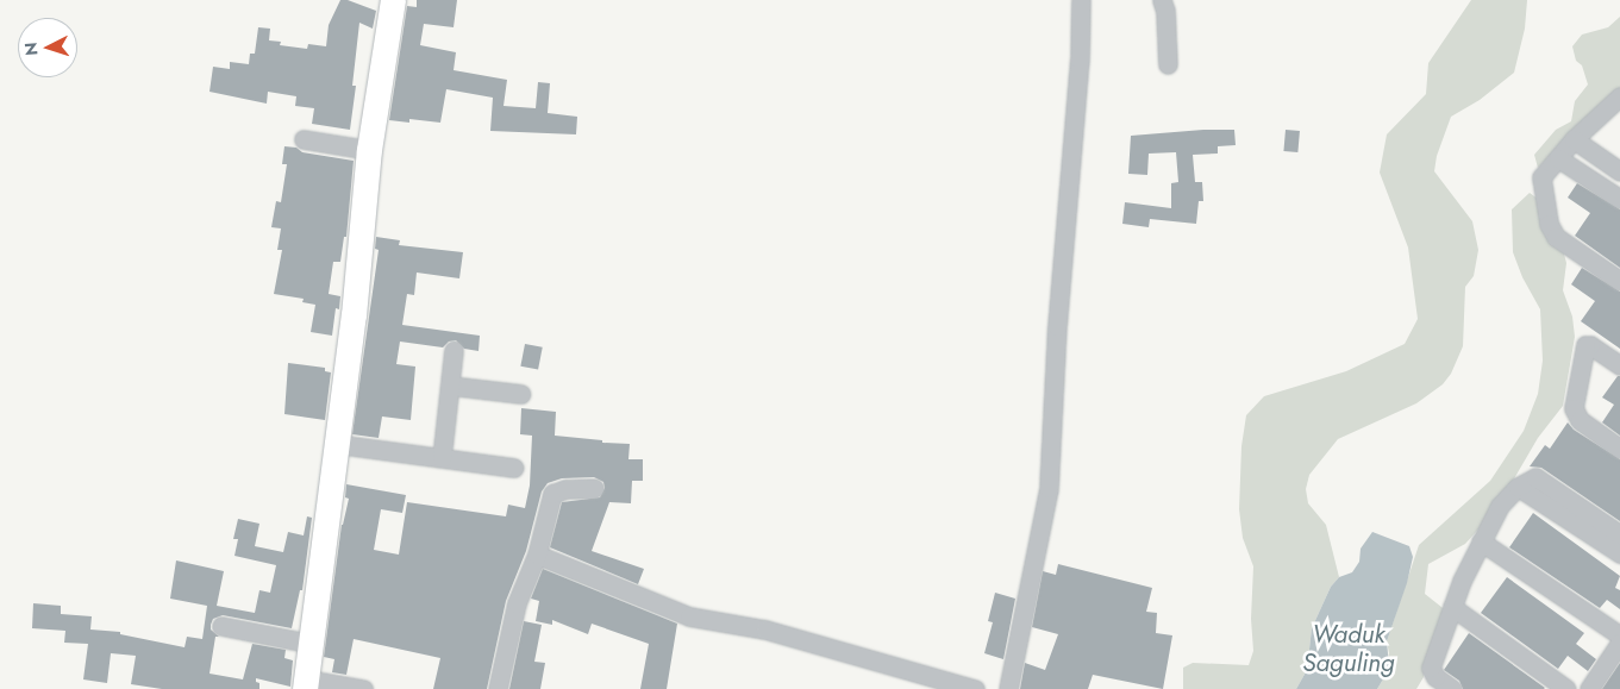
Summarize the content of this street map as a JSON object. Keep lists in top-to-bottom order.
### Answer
{
  "water": ["Waduk Saguling"],
  "north": "left"
}
